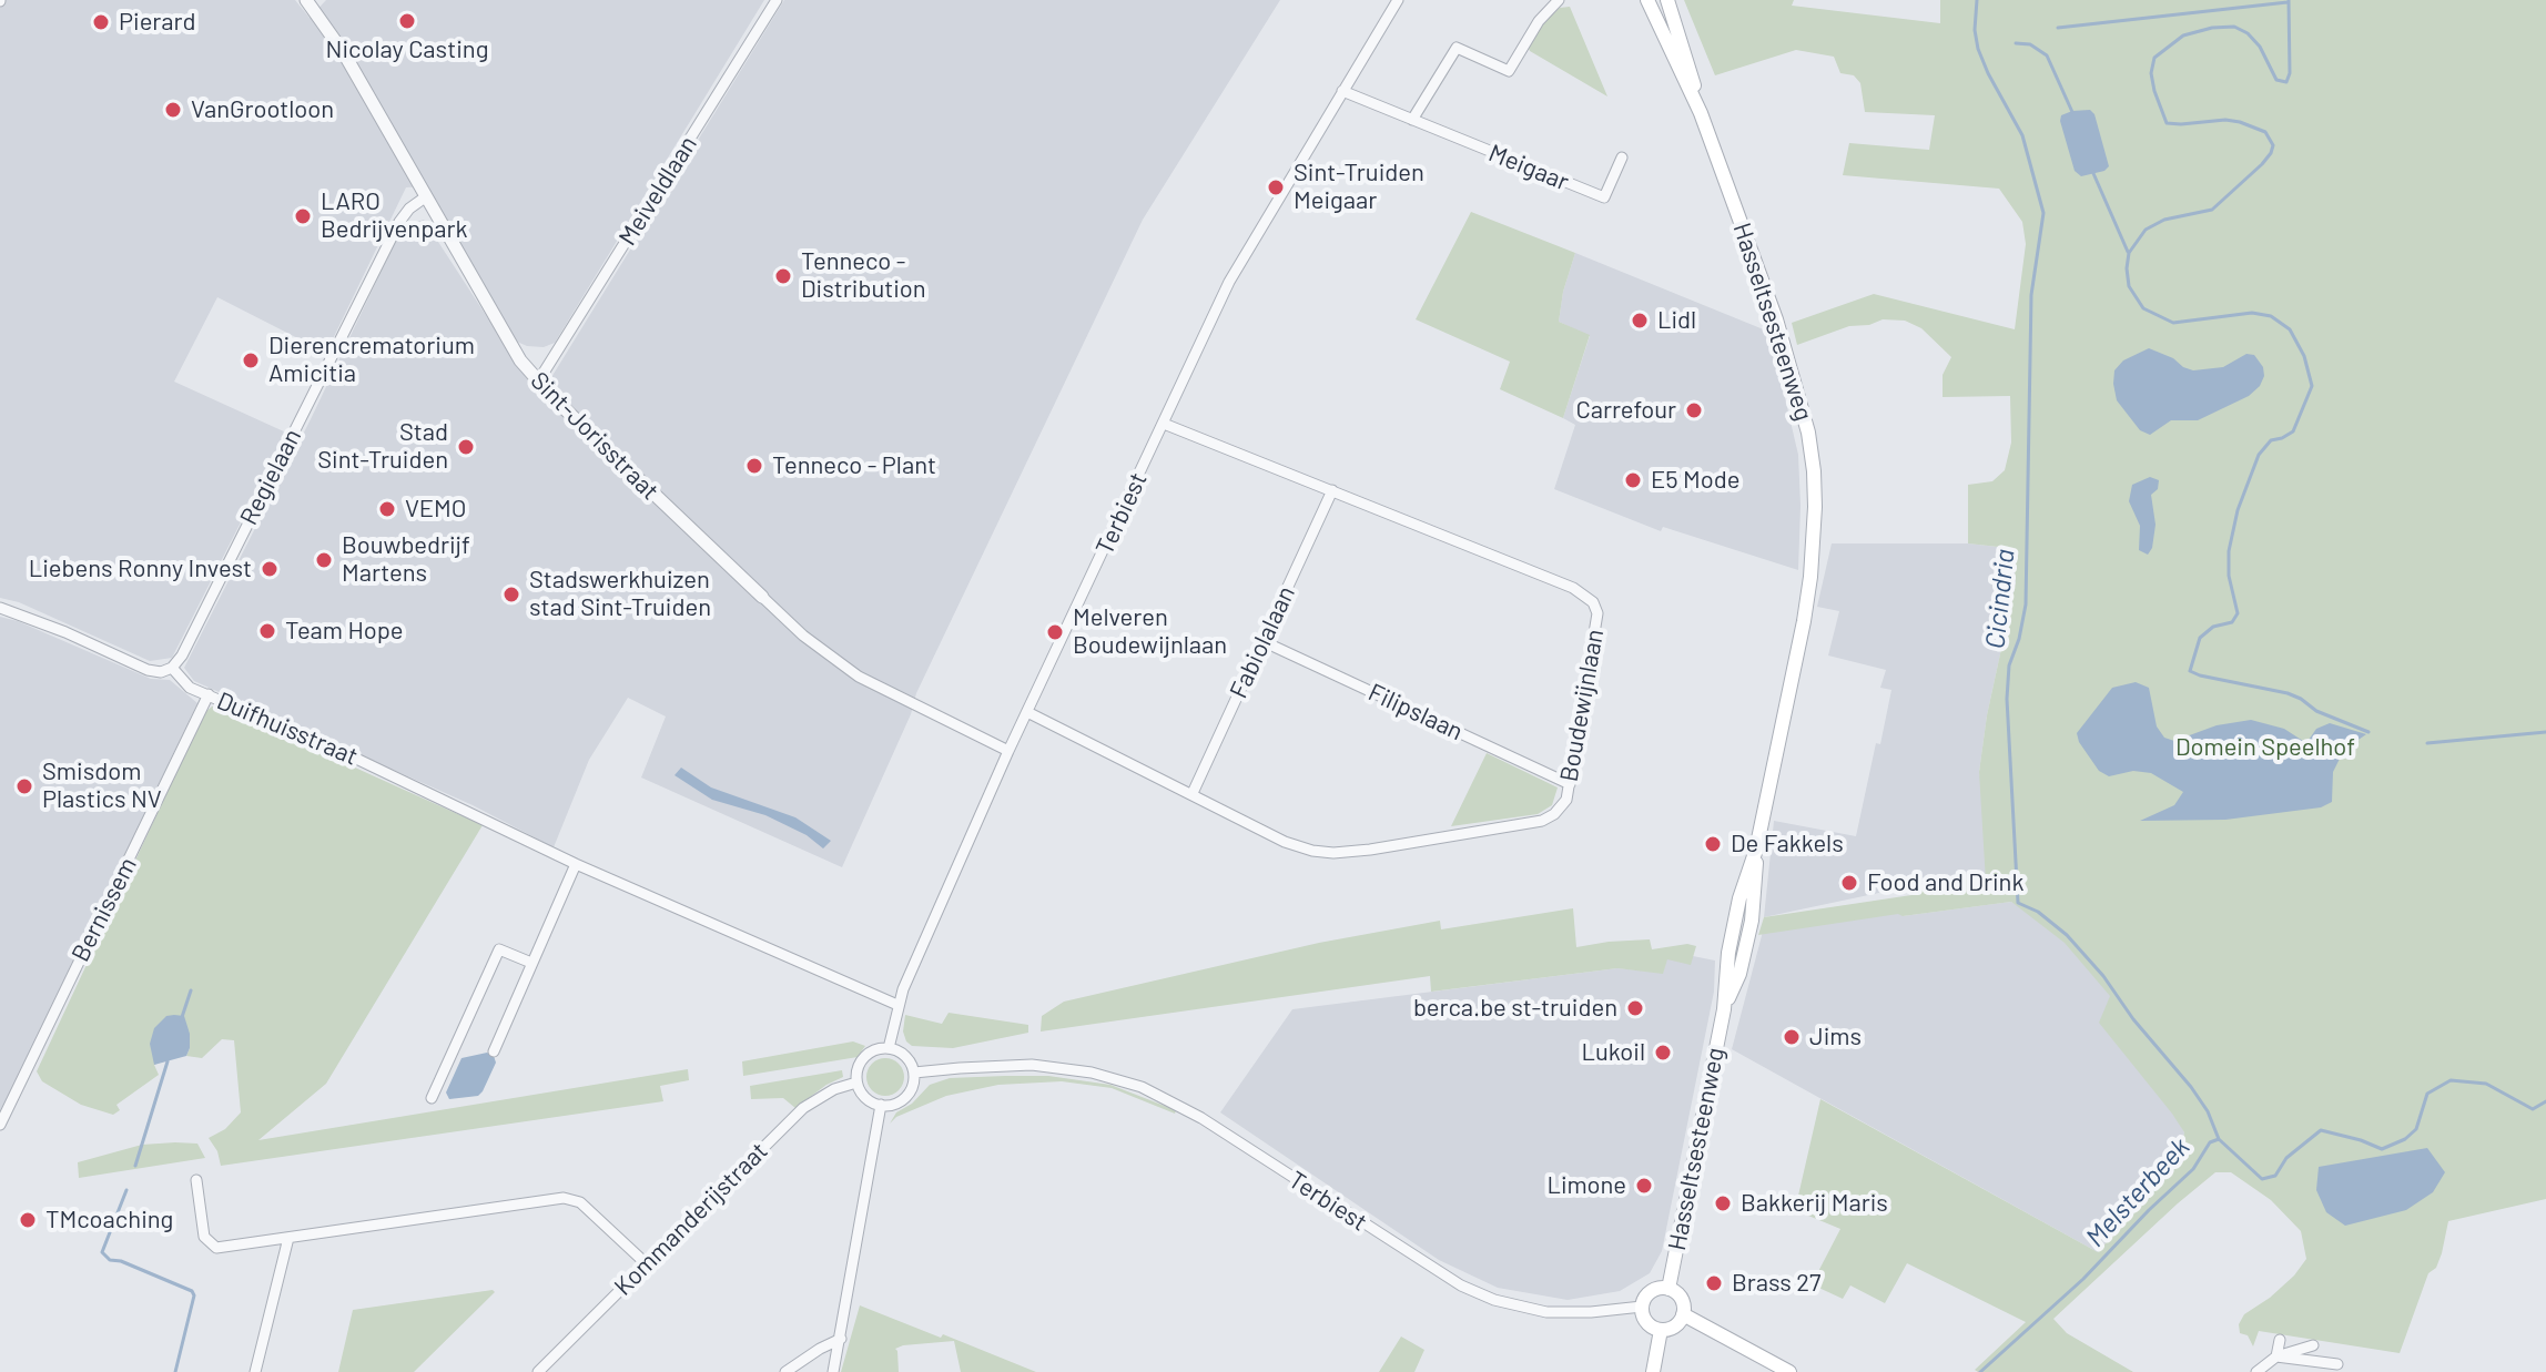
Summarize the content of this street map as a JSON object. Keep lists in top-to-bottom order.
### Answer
{
  "streets": {
    "main road": ["Hasseltsesteenweg"],
    "street": [
      "Meigaar",
      "Meiveldlaan",
      "Sint-Jorisstraat",
      "Regielaan",
      "Terbiest",
      "Fabiolalaan",
      "Boudewijnlaan",
      "Filipslaan",
      "Duifhuisstraat",
      "Bernissem",
      "Kommanderijstraat"
    ]
  },
  "crossings": [
    ["Meigaar", "Terbiest"],
    ["Meiveldlaan", "Sint-Jorisstraat"],
    ["Hasseltsesteenweg", "Terbiest"],
    ["Sint-Jorisstraat", "Regielaan"],
    ["Sint-Jorisstraat", "Terbiest"],
    ["Regielaan", "Duifhuisstraat"],
    ["Terbiest", "Boudewijnlaan"],
    ["Terbiest", "Duifhuisstraat"],
    ["Terbiest", "Kommanderijstraat"],
    ["Fabiolalaan", "Boudewijnlaan"],
    ["Fabiolalaan", "Filipslaan"],
    ["Boudewijnlaan", "Filipslaan"],
    ["Duifhuisstraat", "Bernissem"]
  ],
  "water": ["Cicindria", "Melsterbeek"],
  "parks": ["Domein Speelhof"],
  "places": [
    "Nicolay Casting",
    "Pierard",
    "VanGrootloon",
    "Sint-Truiden Meigaar",
    "LARO Bedrijvenpark",
    "Tenneco - Distribution",
    "Lidl",
    "Dierencrematorium Amicitia",
    "Carrefour",
    "Stad Sint-Truiden",
    "Tenneco - Plant",
    "E5 Mode",
    "VEMO",
    "Bouwbedrijf Martens",
    "Liebens Ronny Invest",
    "Stadswerkhuizen stad Sint-Truiden",
    "Team Hope",
    "Melveren Boudewijnlaan",
    "Smisdom Plastics NV",
    "De Fakkels",
    "Food and Drink",
    "berca.be st-truiden",
    "Jims",
    "Lukoil",
    "Limone",
    "Bakkerij Maris",
    "TMcoaching",
    "Brass 27"
  ]
}
